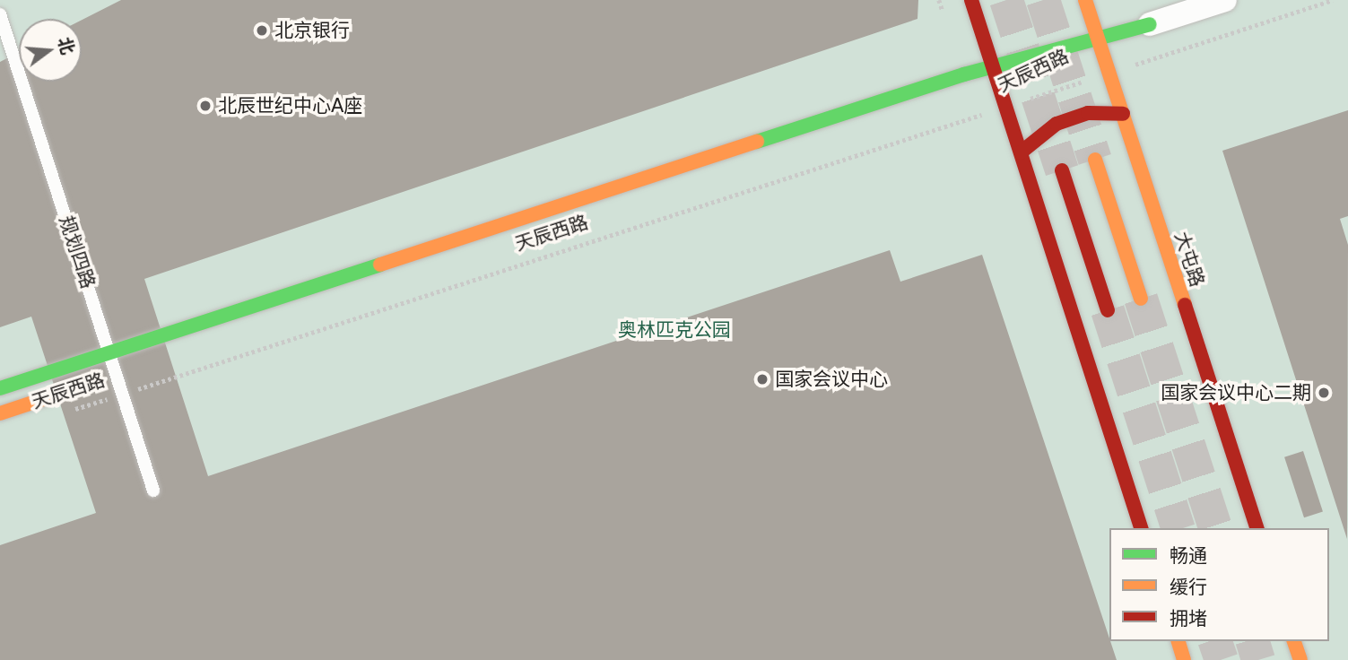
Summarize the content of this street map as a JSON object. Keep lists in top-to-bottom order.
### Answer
{
  "streets": {
    "street": ["天辰西路", "大屯路"],
    "lane": ["规划四路"]
  },
  "crossings": [
    ["天辰西路", "大屯路"]
  ],
  "parks": ["奥林匹克公园"],
  "places": [
    "北京银行",
    "北辰世纪中心A座",
    "国家会议中心",
    "国家会议中心二期"
  ],
  "legend": ["畅通", "缓行", "拥堵"],
  "north": "right"
}
